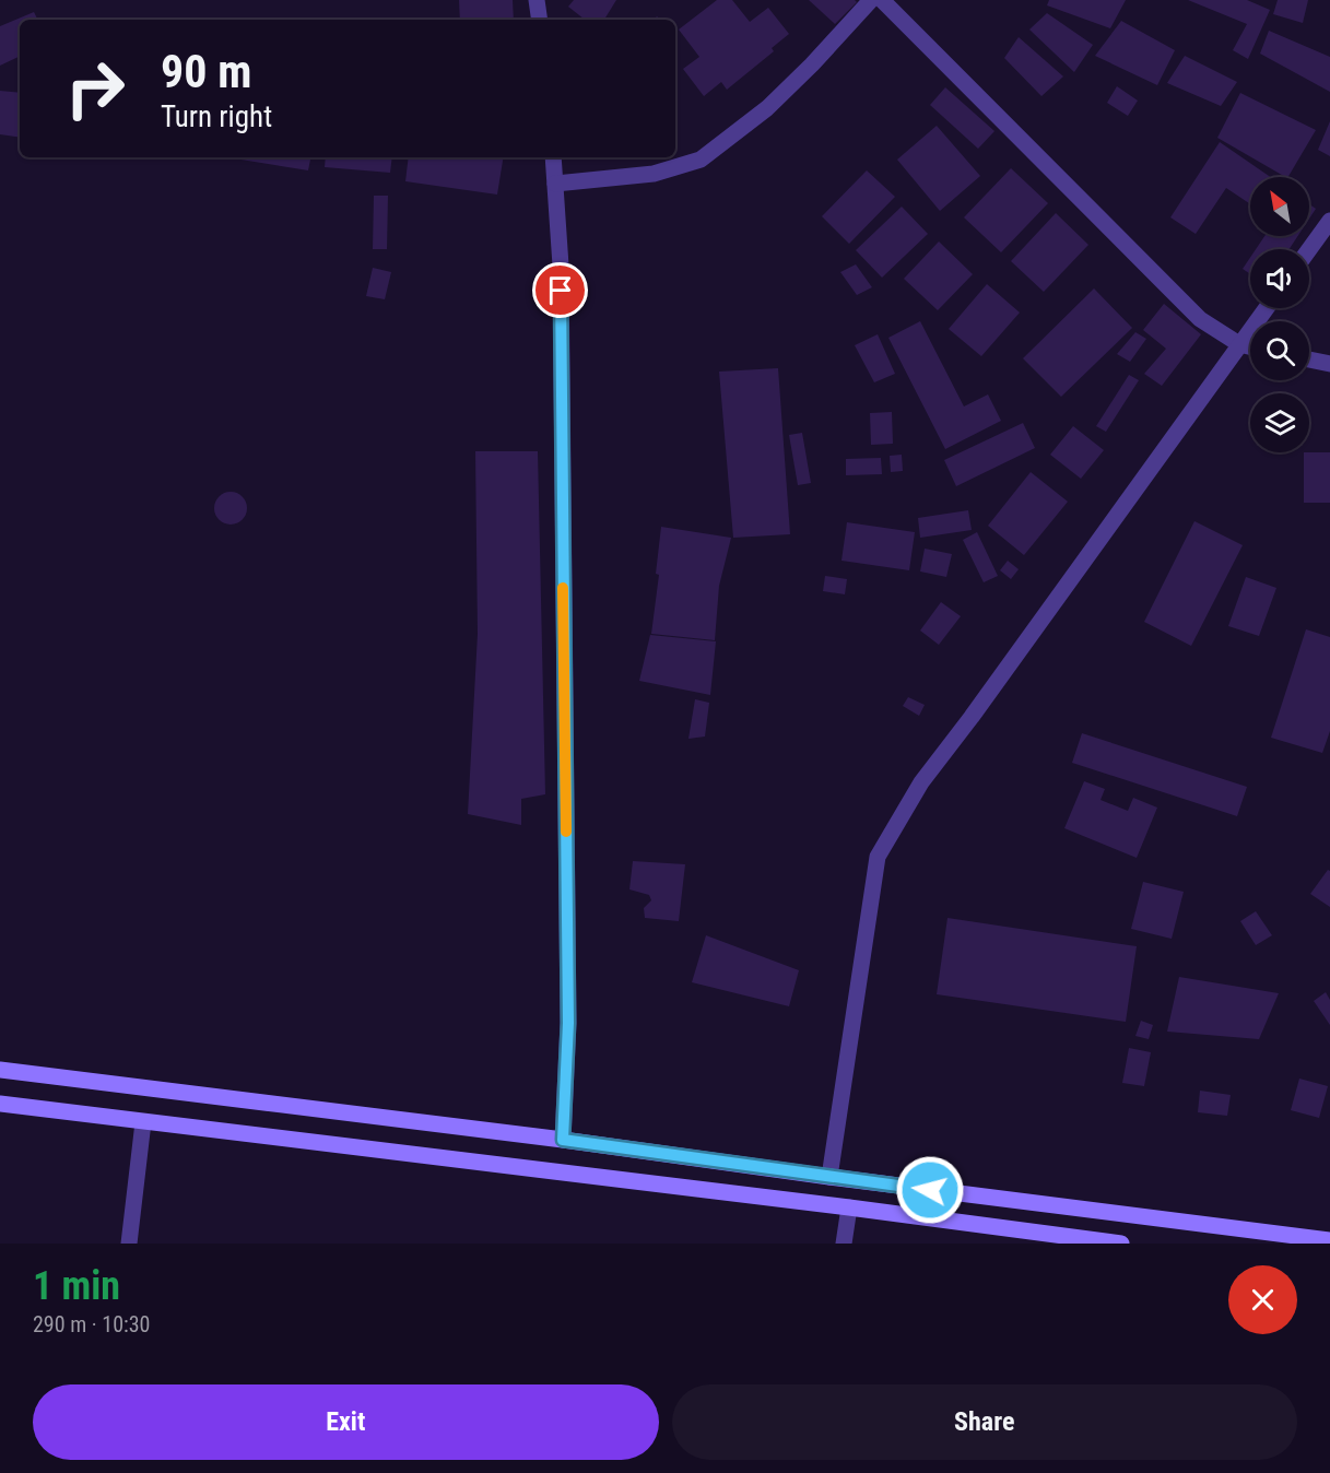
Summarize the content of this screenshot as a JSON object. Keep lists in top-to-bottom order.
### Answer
{
  "north": "top left",
  "page": {
    "turn": ["90 m", "Turn right"],
    "heading": ["1 min", "290 m · 10:30"],
    "buttons": ["Exit", "Share"]
  }
}
